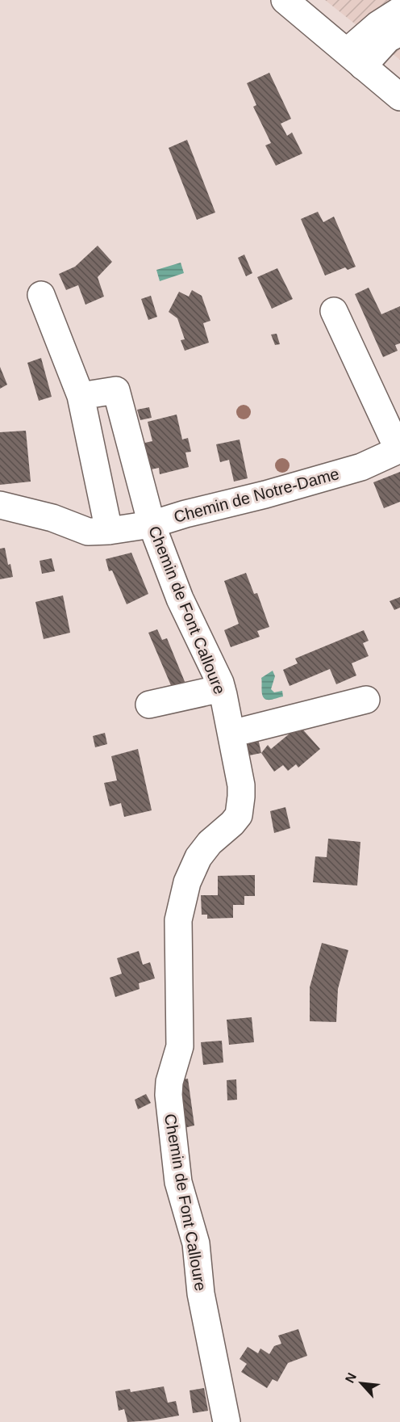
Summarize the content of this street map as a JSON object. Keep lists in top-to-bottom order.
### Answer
{
  "streets": {
    "street": ["Chemin de Notre-Dame", "Chemin de Font Calloure"]
  },
  "crossings": [
    ["Chemin de Notre-Dame", "Chemin de Font Calloure"]
  ],
  "north": "top left"
}
